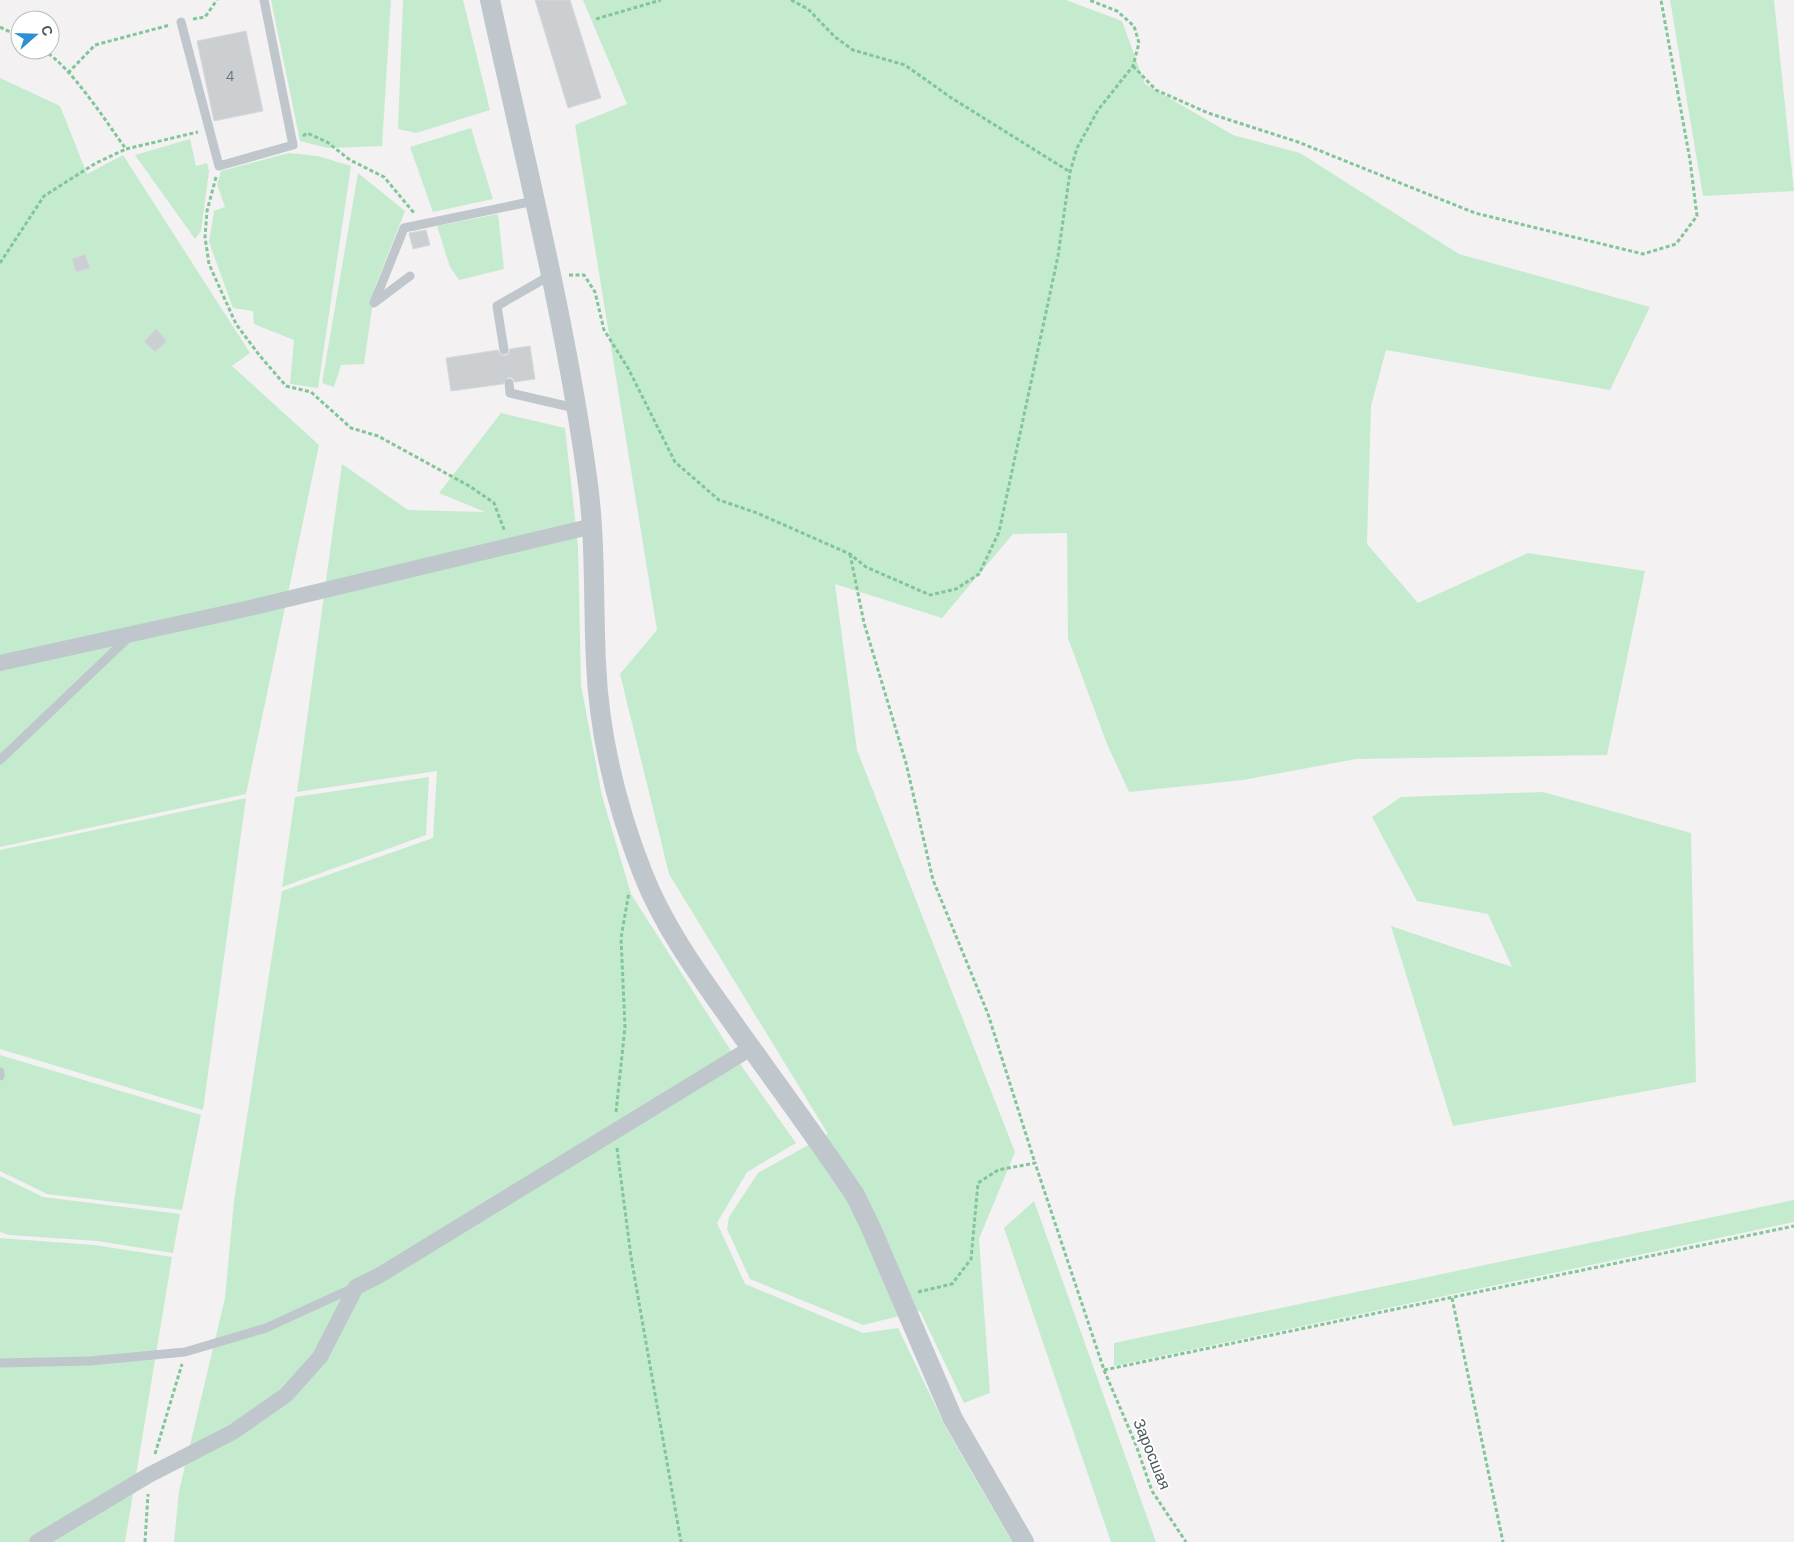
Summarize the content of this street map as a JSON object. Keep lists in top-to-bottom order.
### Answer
{
  "streets": {
    "path": ["Заросшая"]
  },
  "house_numbers": ["4"],
  "north": "right"
}
